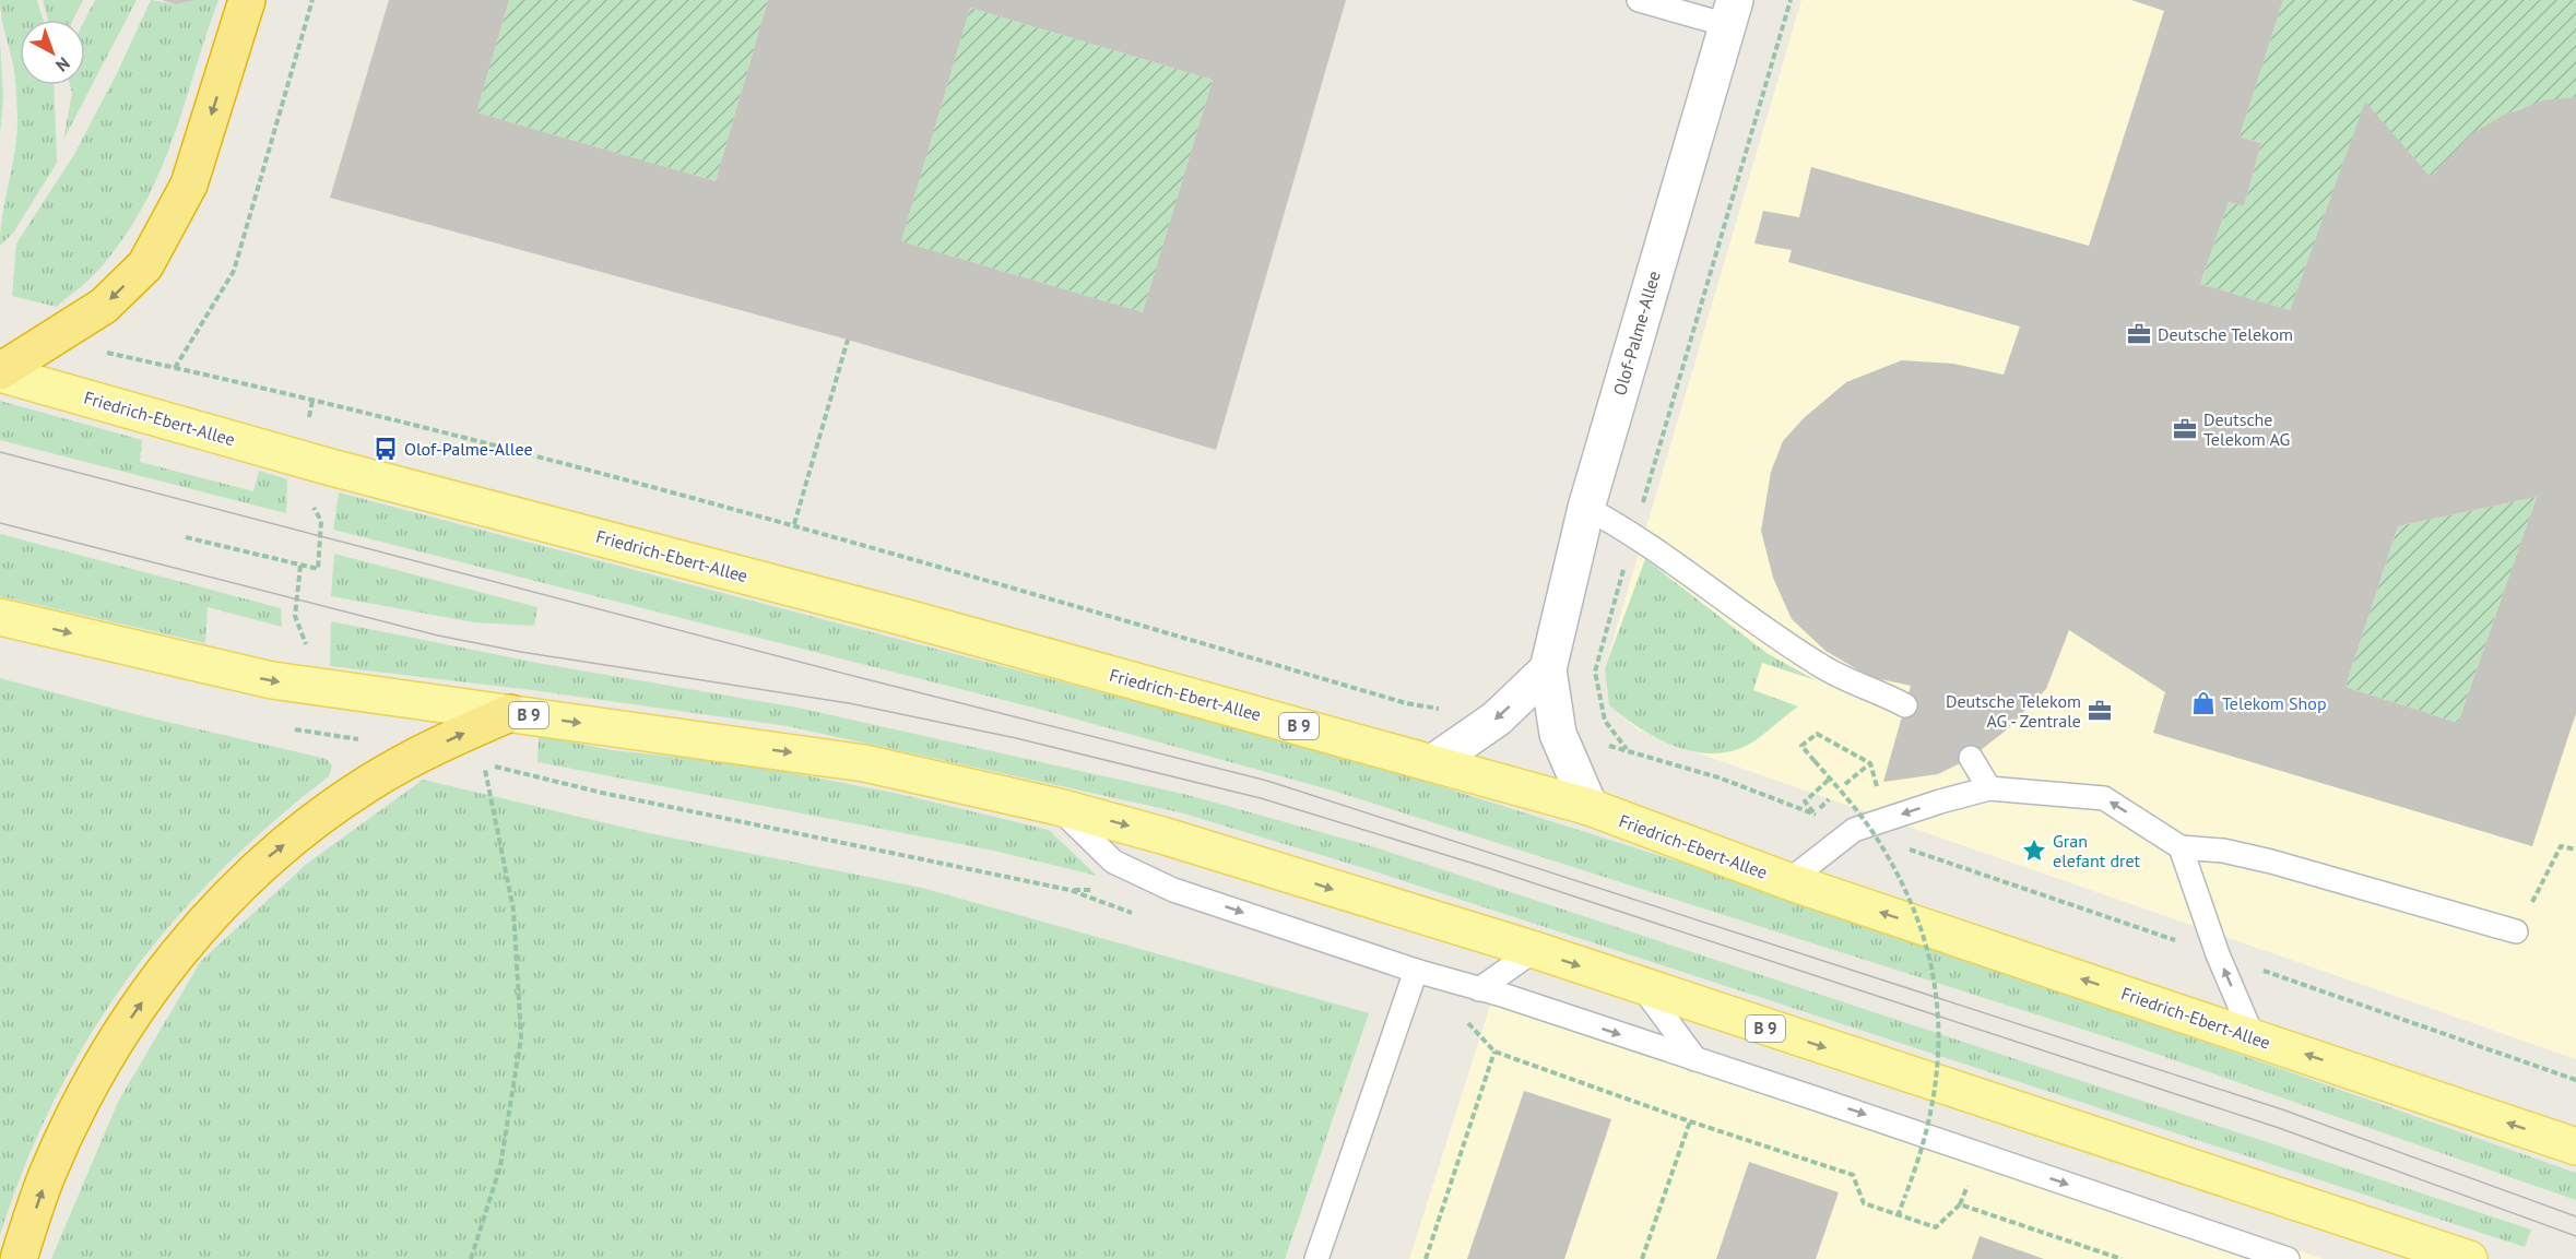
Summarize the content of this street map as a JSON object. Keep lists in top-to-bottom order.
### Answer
{
  "streets": {
    "main road": ["Friedrich-Ebert-Allee", "B 9"],
    "street": ["Olof-Palme-Allee"]
  },
  "crossings": [
    ["Olof-Palme-Allee", "Friedrich-Ebert-Allee"]
  ],
  "places": {
    "office": ["Deutsche Telekom", "Deutsche Telekom AG", "Deutsche Telekom AG - Zentrale"],
    "bus stop": ["Olof-Palme-Allee"],
    "shop": ["Telekom Shop"],
    "place": ["Gran elefant dret"]
  },
  "north": "bottom right"
}
